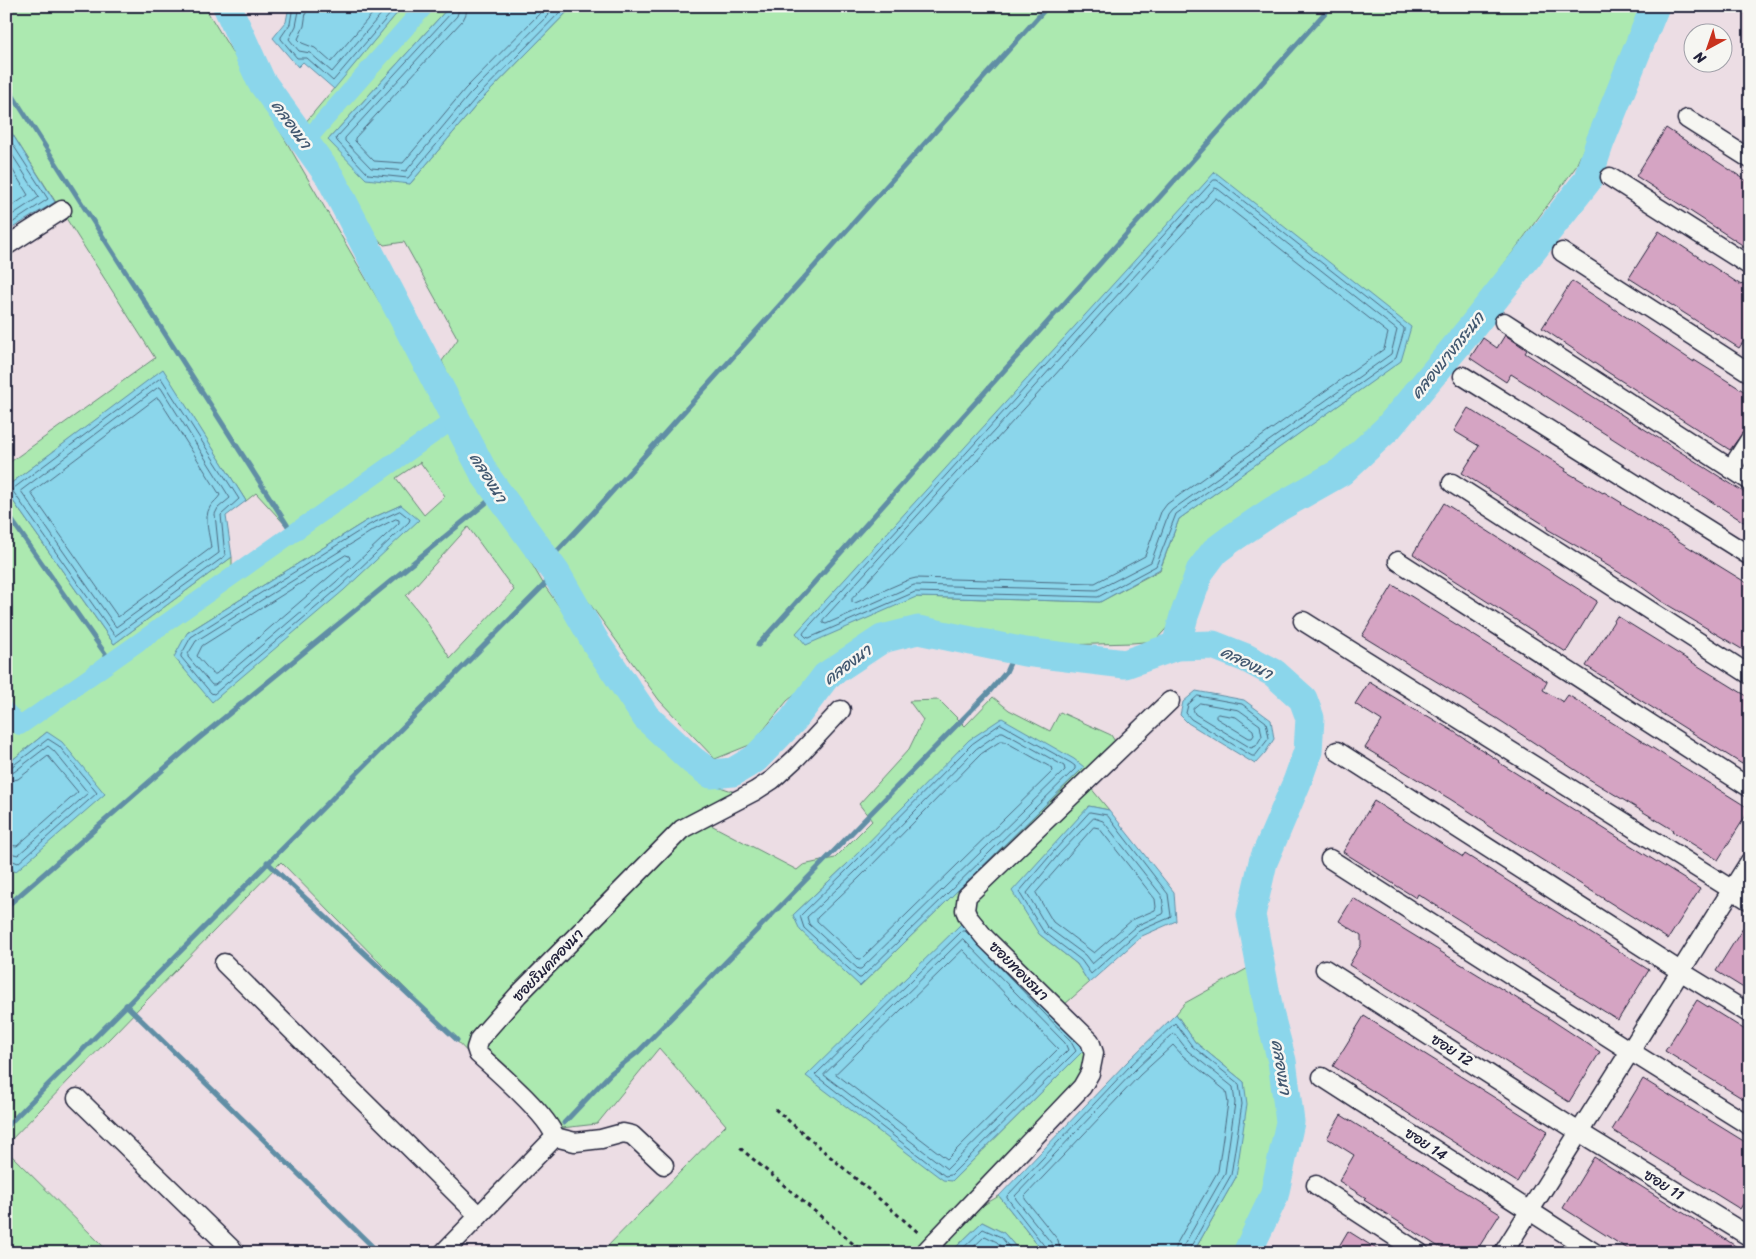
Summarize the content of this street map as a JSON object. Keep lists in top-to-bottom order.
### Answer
{
  "streets": {
    "street": [
      "ซอยริมคลองนา",
      "ซอยทองธนา",
      "ซอย 12",
      "ซอย 14",
      "ซอย 11"
    ]
  },
  "crossings": [
    ["ซอย 12", "ซอย 11"]
  ],
  "water": ["คลองนา", "คลองบางกระนก"],
  "north": "bottom left"
}
